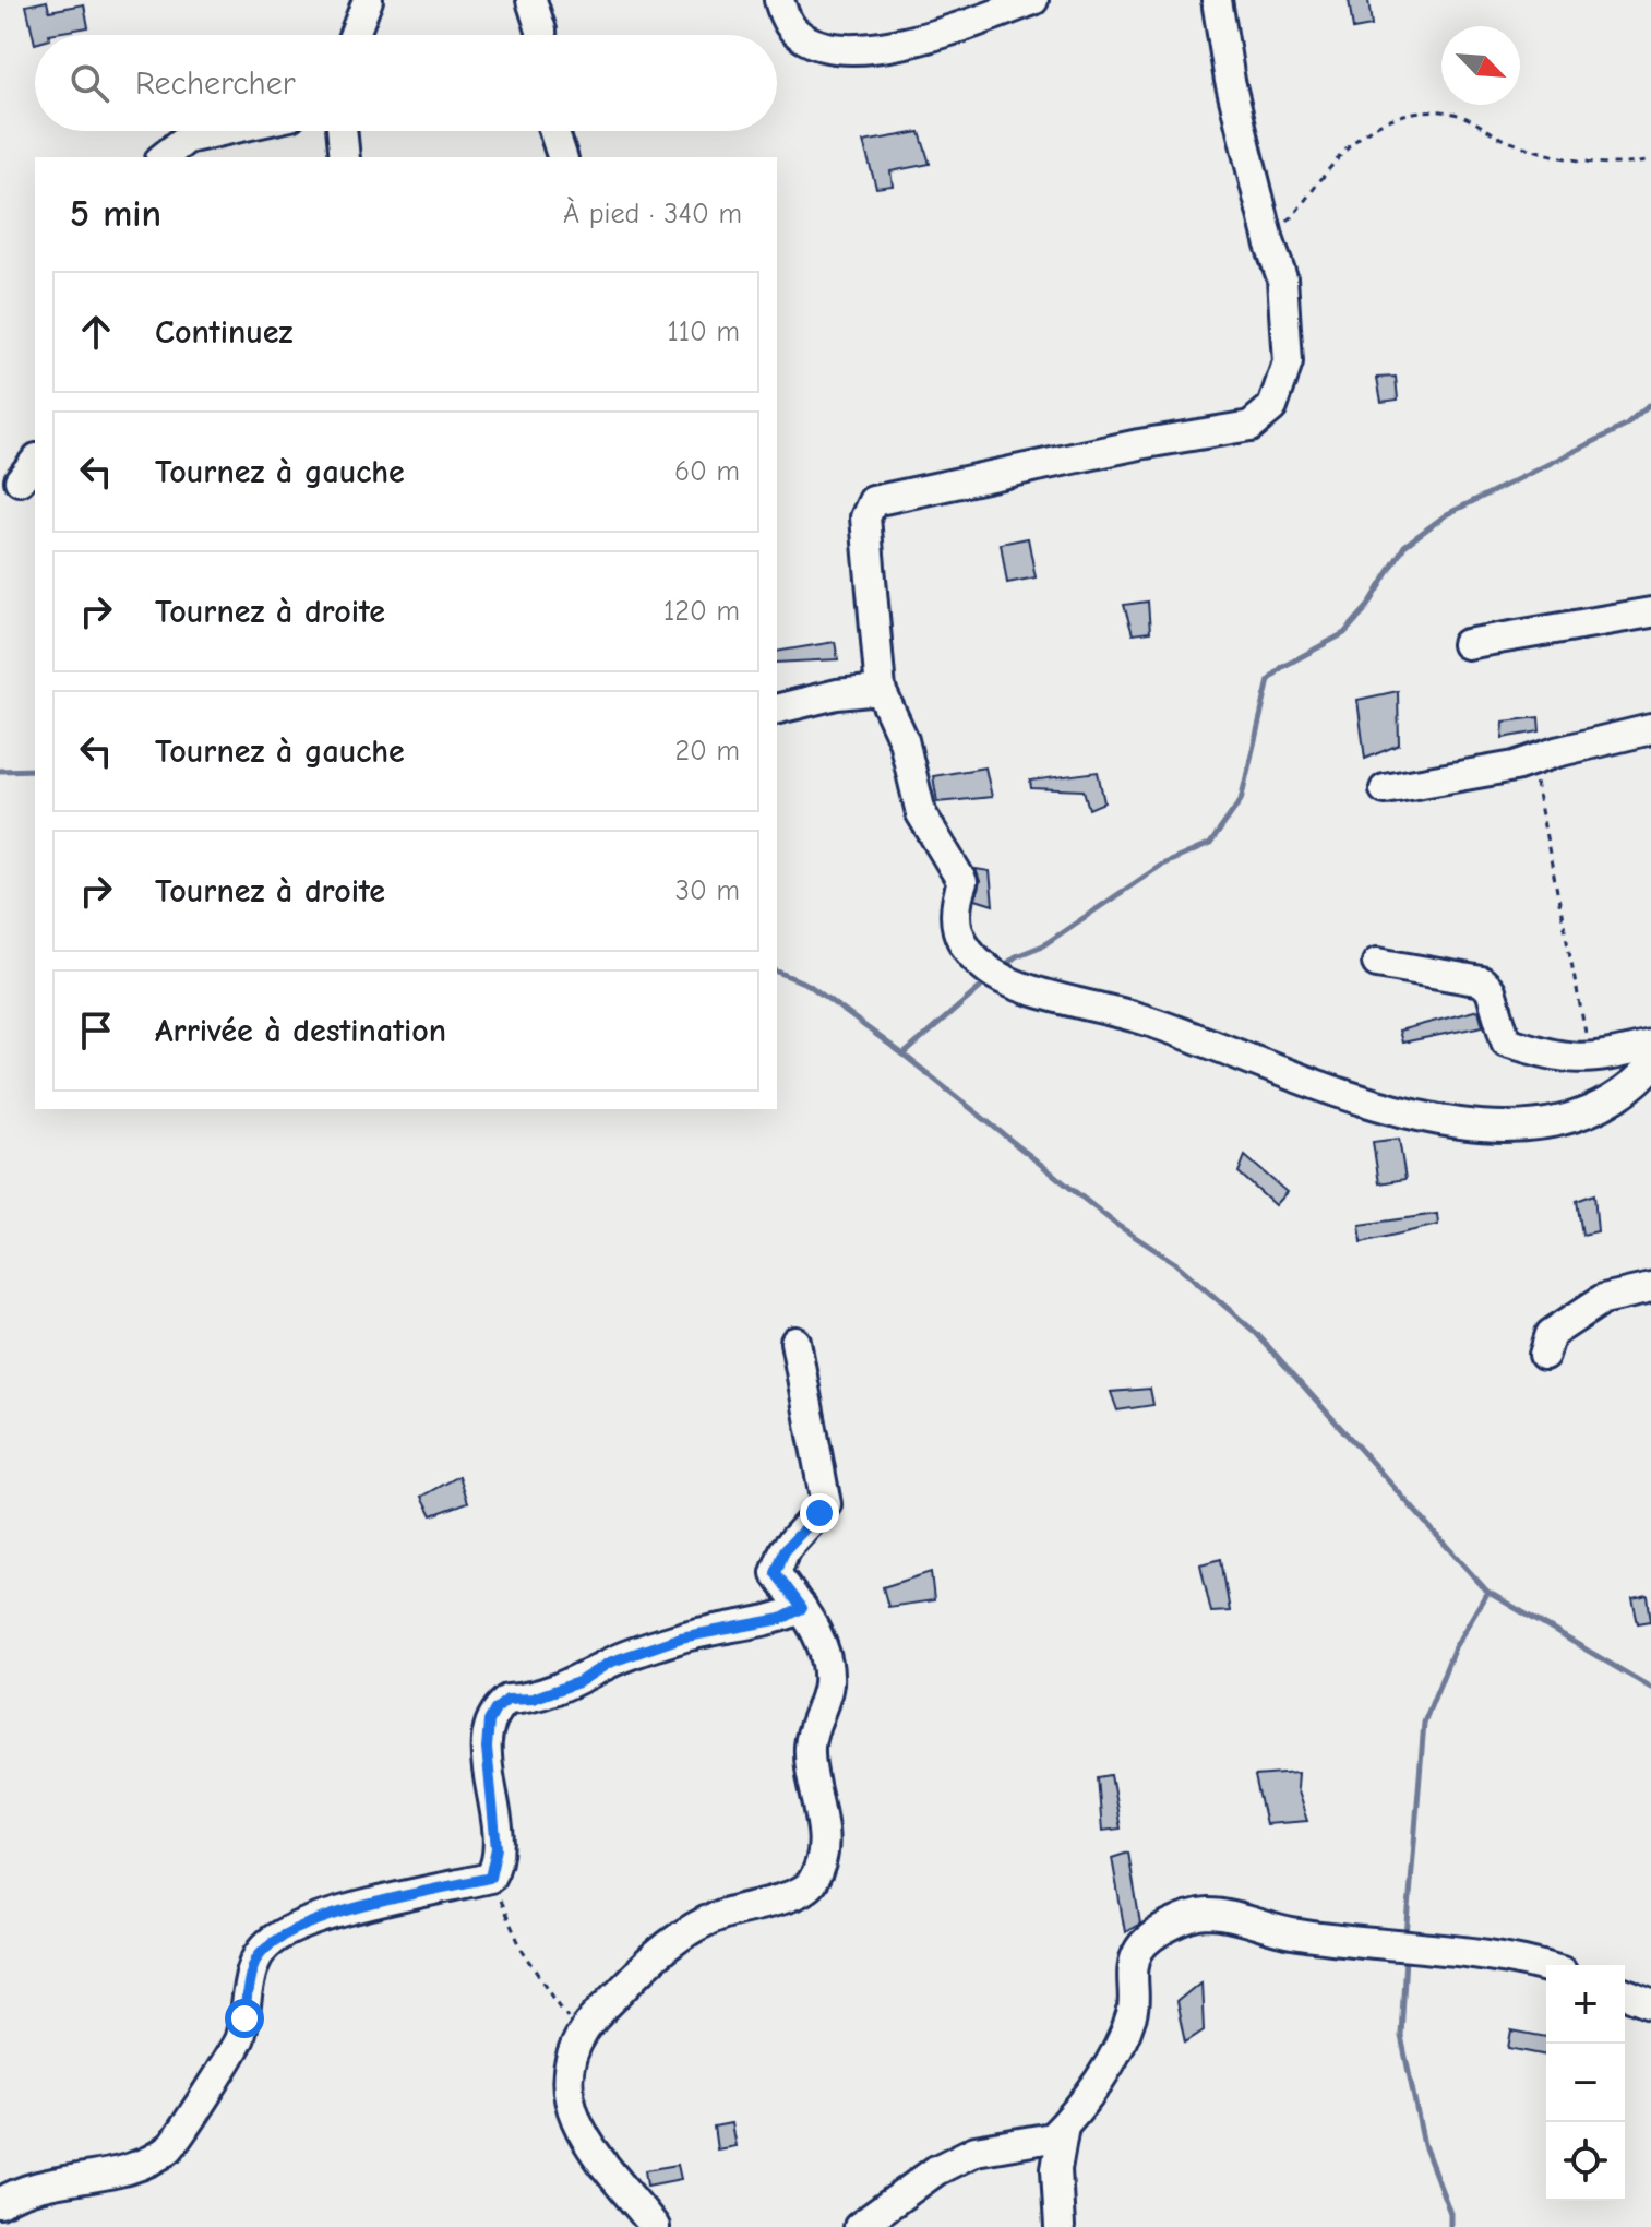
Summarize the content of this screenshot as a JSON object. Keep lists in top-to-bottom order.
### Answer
{
  "north": "bottom right",
  "page": {
    "search": "Rechercher",
    "heading": ["5 min", "À pied · 340 m"],
    "list": [
      ["Continuez", "110 m"],
      ["Tournez à gauche", "60 m"],
      ["Tournez à droite", "120 m"],
      ["Tournez à gauche", "20 m"],
      ["Tournez à droite", "30 m"],
      "Arrivée à destination"
    ],
    "map_buttons": ["+", "−"]
  }
}
